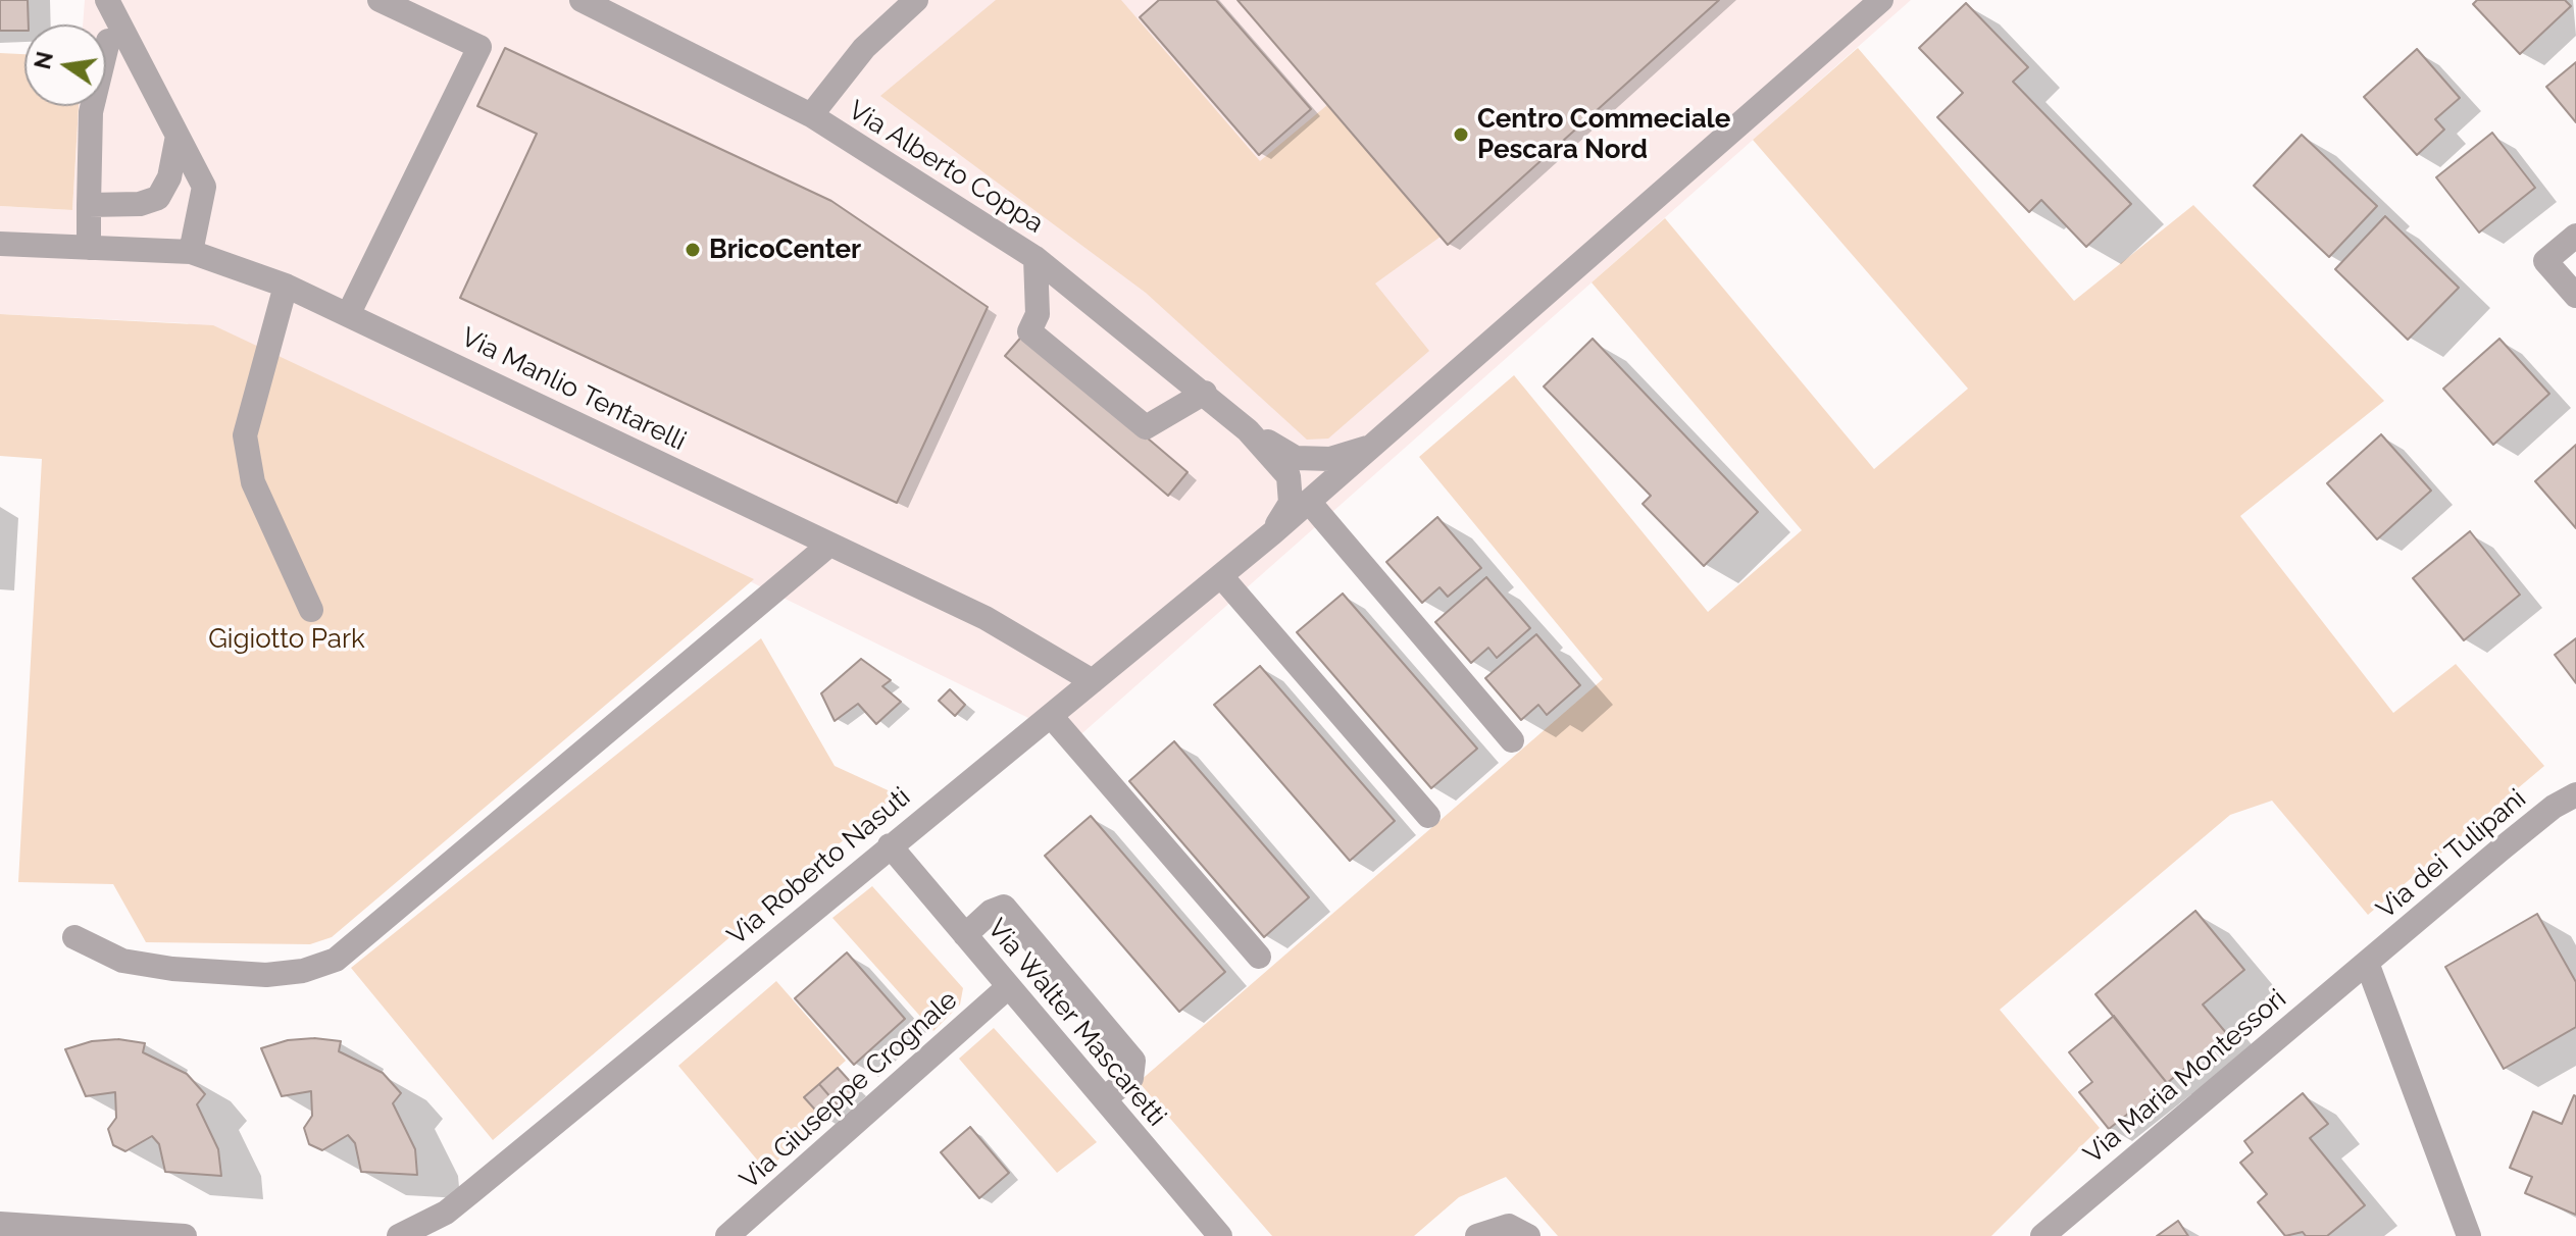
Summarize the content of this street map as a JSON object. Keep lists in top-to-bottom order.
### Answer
{
  "streets": {
    "street": [
      "Via Alberto Coppa",
      "Via Manlio Tentarelli",
      "Via dei Tulipani",
      "Via Roberto Nasuti",
      "Via Walter Mascaretti",
      "Via Maria Montessori",
      "Via Giuseppe Crognale"
    ]
  },
  "crossings": [
    ["Via Alberto Coppa", "Via Roberto Nasuti"],
    ["Via Manlio Tentarelli", "Via Roberto Nasuti"],
    ["Via dei Tulipani", "Via Maria Montessori"],
    ["Via Roberto Nasuti", "Via Walter Mascaretti"],
    ["Via Walter Mascaretti", "Via Giuseppe Crognale"]
  ],
  "parks": ["Gigiotto Park"],
  "places": ["Centro Commeciale Pescara Nord", "BricoCenter"],
  "north": "left"
}
